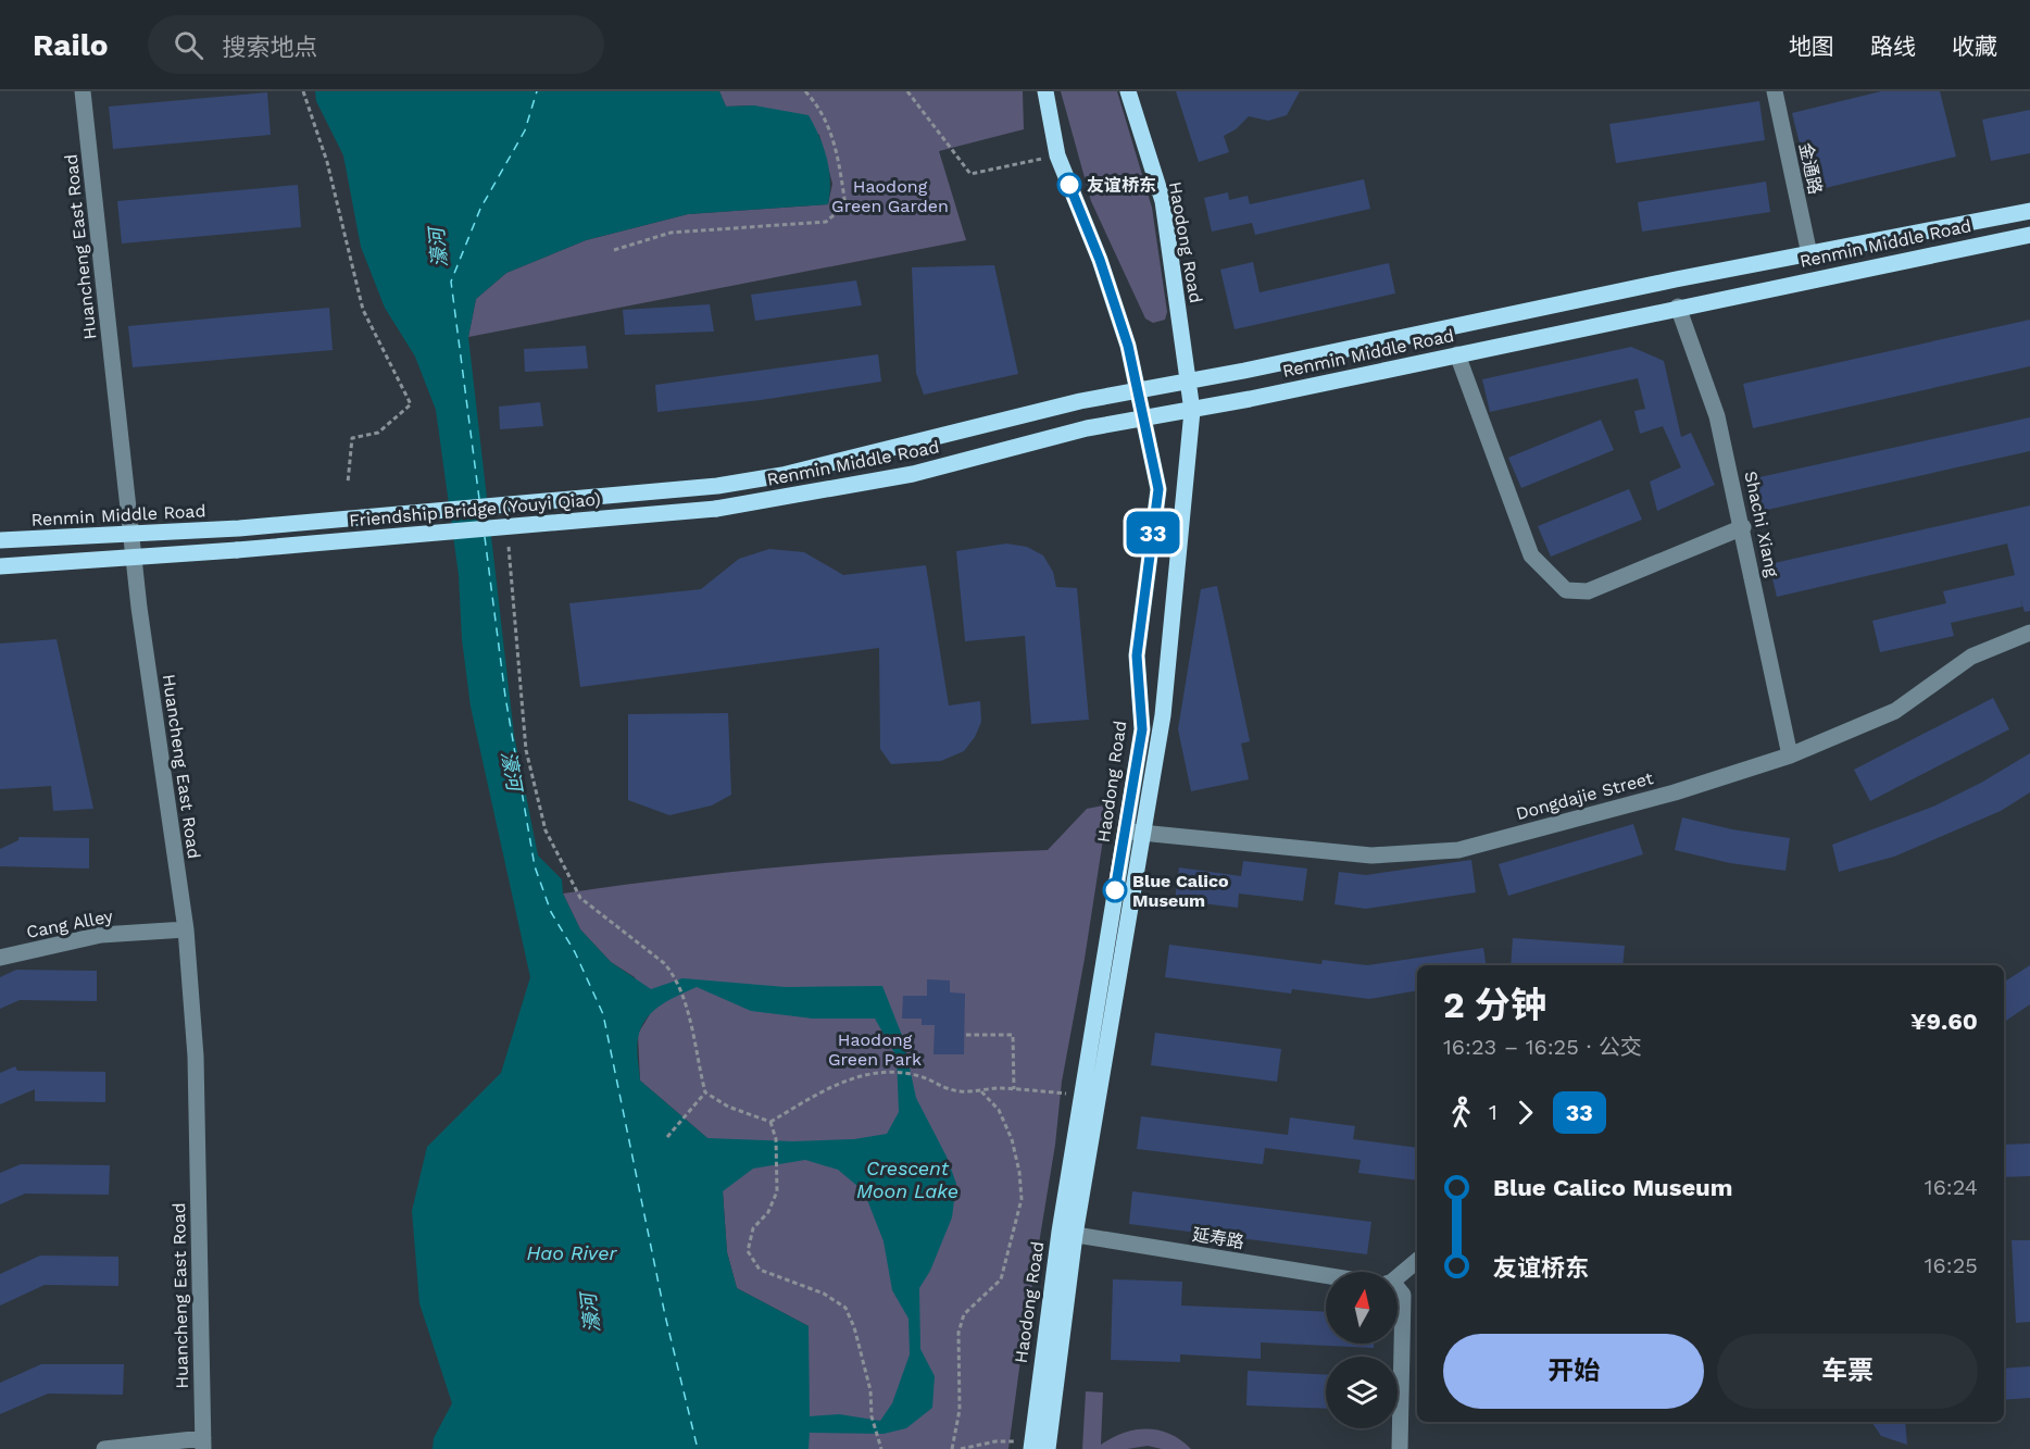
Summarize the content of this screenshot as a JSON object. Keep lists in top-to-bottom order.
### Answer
{
  "streets": {
    "main road": ["Haodong Road", "Renmin Middle Road", "Friendship Bridge (Youyi Qiao)"],
    "street": [
      "金通路",
      "Huancheng East Road",
      "Shachi Xiang",
      "Dongdajie Street",
      "Cang Alley",
      "延寿路"
    ]
  },
  "crossings": [
    ["金通路", "Renmin Middle Road"],
    ["Haodong Road", "Renmin Middle Road"],
    ["Haodong Road", "Dongdajie Street"],
    ["Haodong Road", "延寿路"],
    ["Renmin Middle Road", "Huancheng East Road"],
    ["Renmin Middle Road", "Friendship Bridge (Youyi Qiao)"],
    ["Renmin Middle Road", "Shachi Xiang"],
    ["Huancheng East Road", "Friendship Bridge (Youyi Qiao)"],
    ["Huancheng East Road", "Cang Alley"],
    ["Shachi Xiang", "Dongdajie Street"]
  ],
  "water": ["濠河", "Crescent Moon Lake", "Hao River"],
  "parks": ["Haodong Green Garden", "Haodong Green Park"],
  "places": ["友谊桥东", "Blue Calico Museum"],
  "lines": ["bus line 33"],
  "north": "top",
  "page": {
    "header": "Railo",
    "search": "搜索地点",
    "nav": ["地图", "路线", "收藏"],
    "on_map": "33",
    "heading": ["2 分钟", "16:23 – 16:25 · 公交", "¥9.60"],
    "legs": ["1", "33"],
    "list": [
      {
        "name": "Blue Calico Museum",
        "value": "16:24"
      },
      {
        "name": "友谊桥东",
        "value": "16:25"
      }
    ],
    "buttons": ["开始", "车票"]
  }
}
